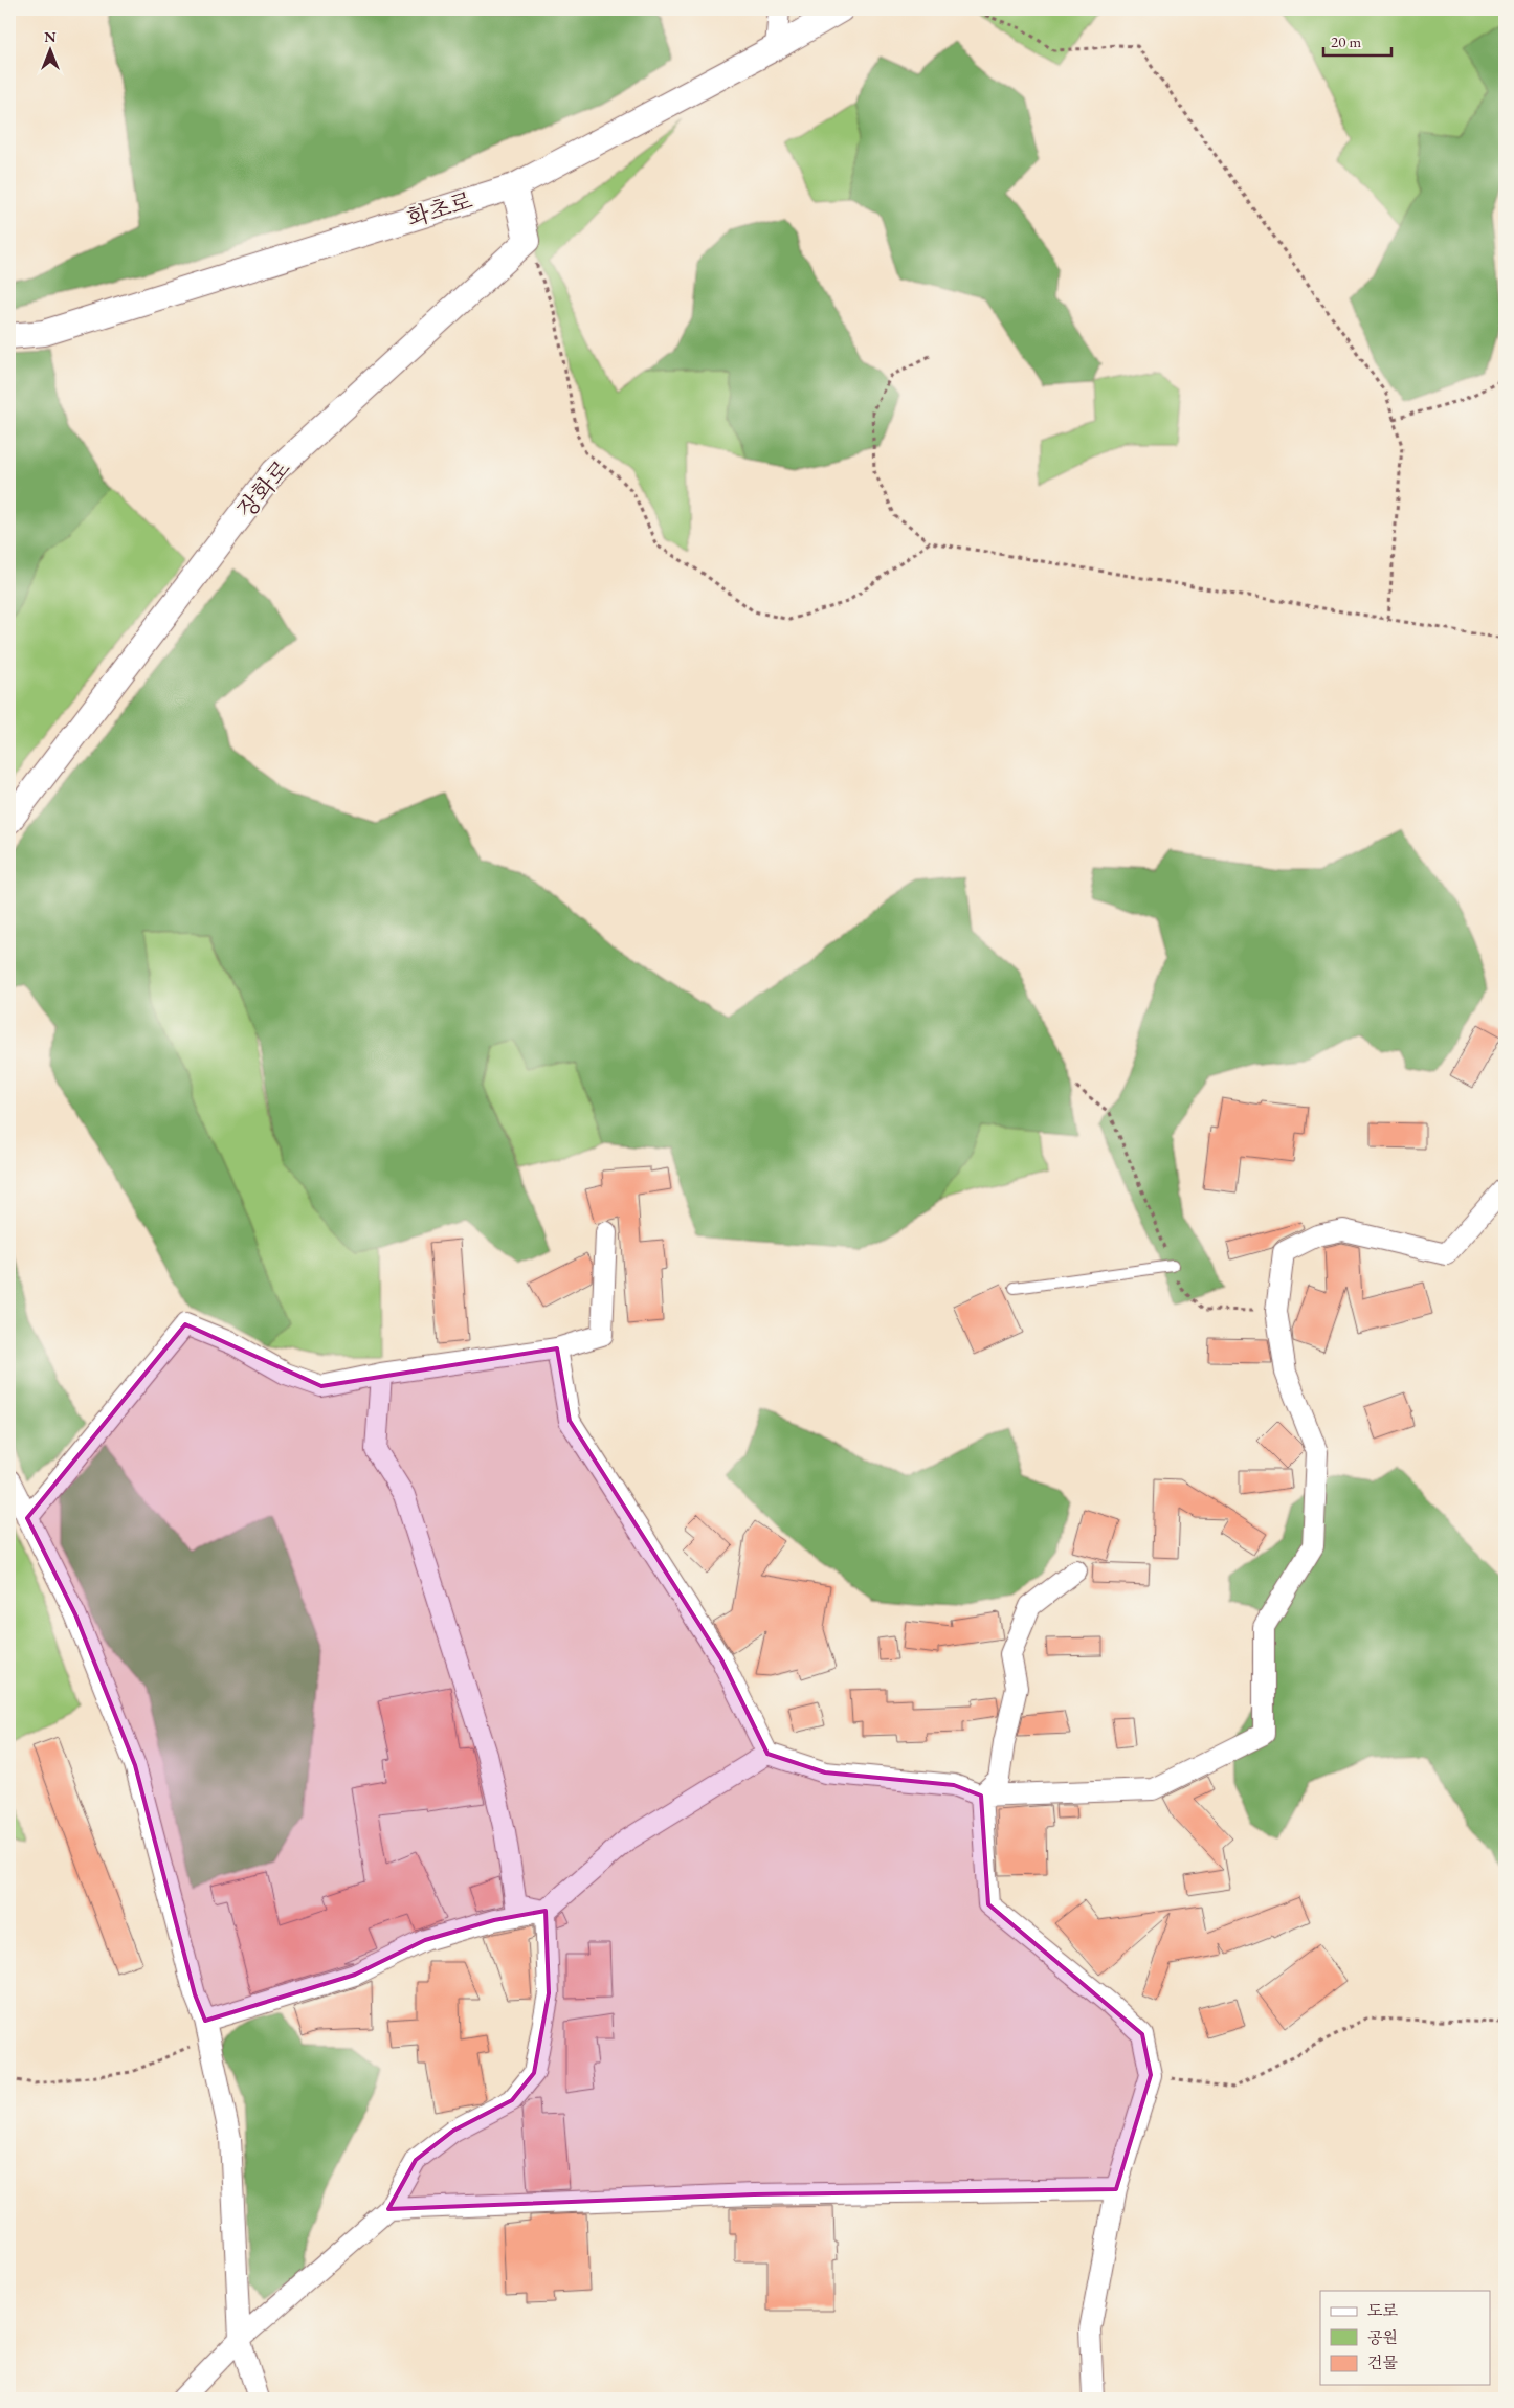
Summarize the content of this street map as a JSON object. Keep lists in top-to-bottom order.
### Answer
{
  "streets": {
    "street": ["화초로", "장화로"]
  },
  "legend": ["도로", "공원", "건물"],
  "scale_bar": "20 m",
  "north": "top"
}
